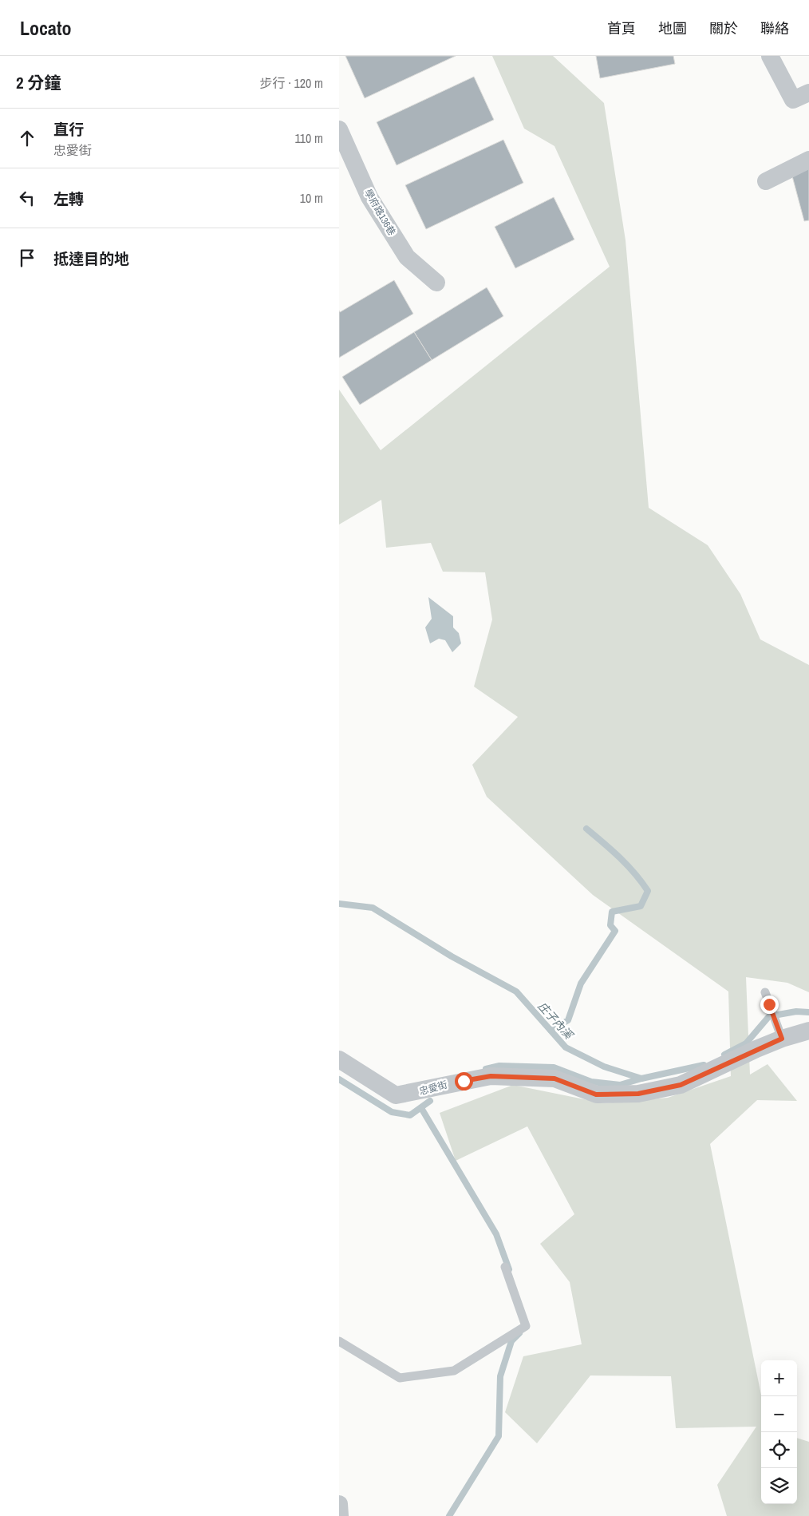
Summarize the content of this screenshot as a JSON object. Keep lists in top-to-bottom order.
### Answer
{
  "streets": {
    "street": ["學府路136巷", "忠愛街"]
  },
  "water": ["庄子內溪"],
  "page": {
    "header": "Locato",
    "nav": [
      "首頁",
      "地圖",
      "關於",
      "聯絡"
    ],
    "heading": ["2 分鐘", "步行 · 120 m"],
    "list": [
      ["直行", "忠愛街", "110 m"],
      ["左轉", "10 m"],
      "抵達目的地"
    ],
    "map_buttons": ["+", "−"]
  }
}
